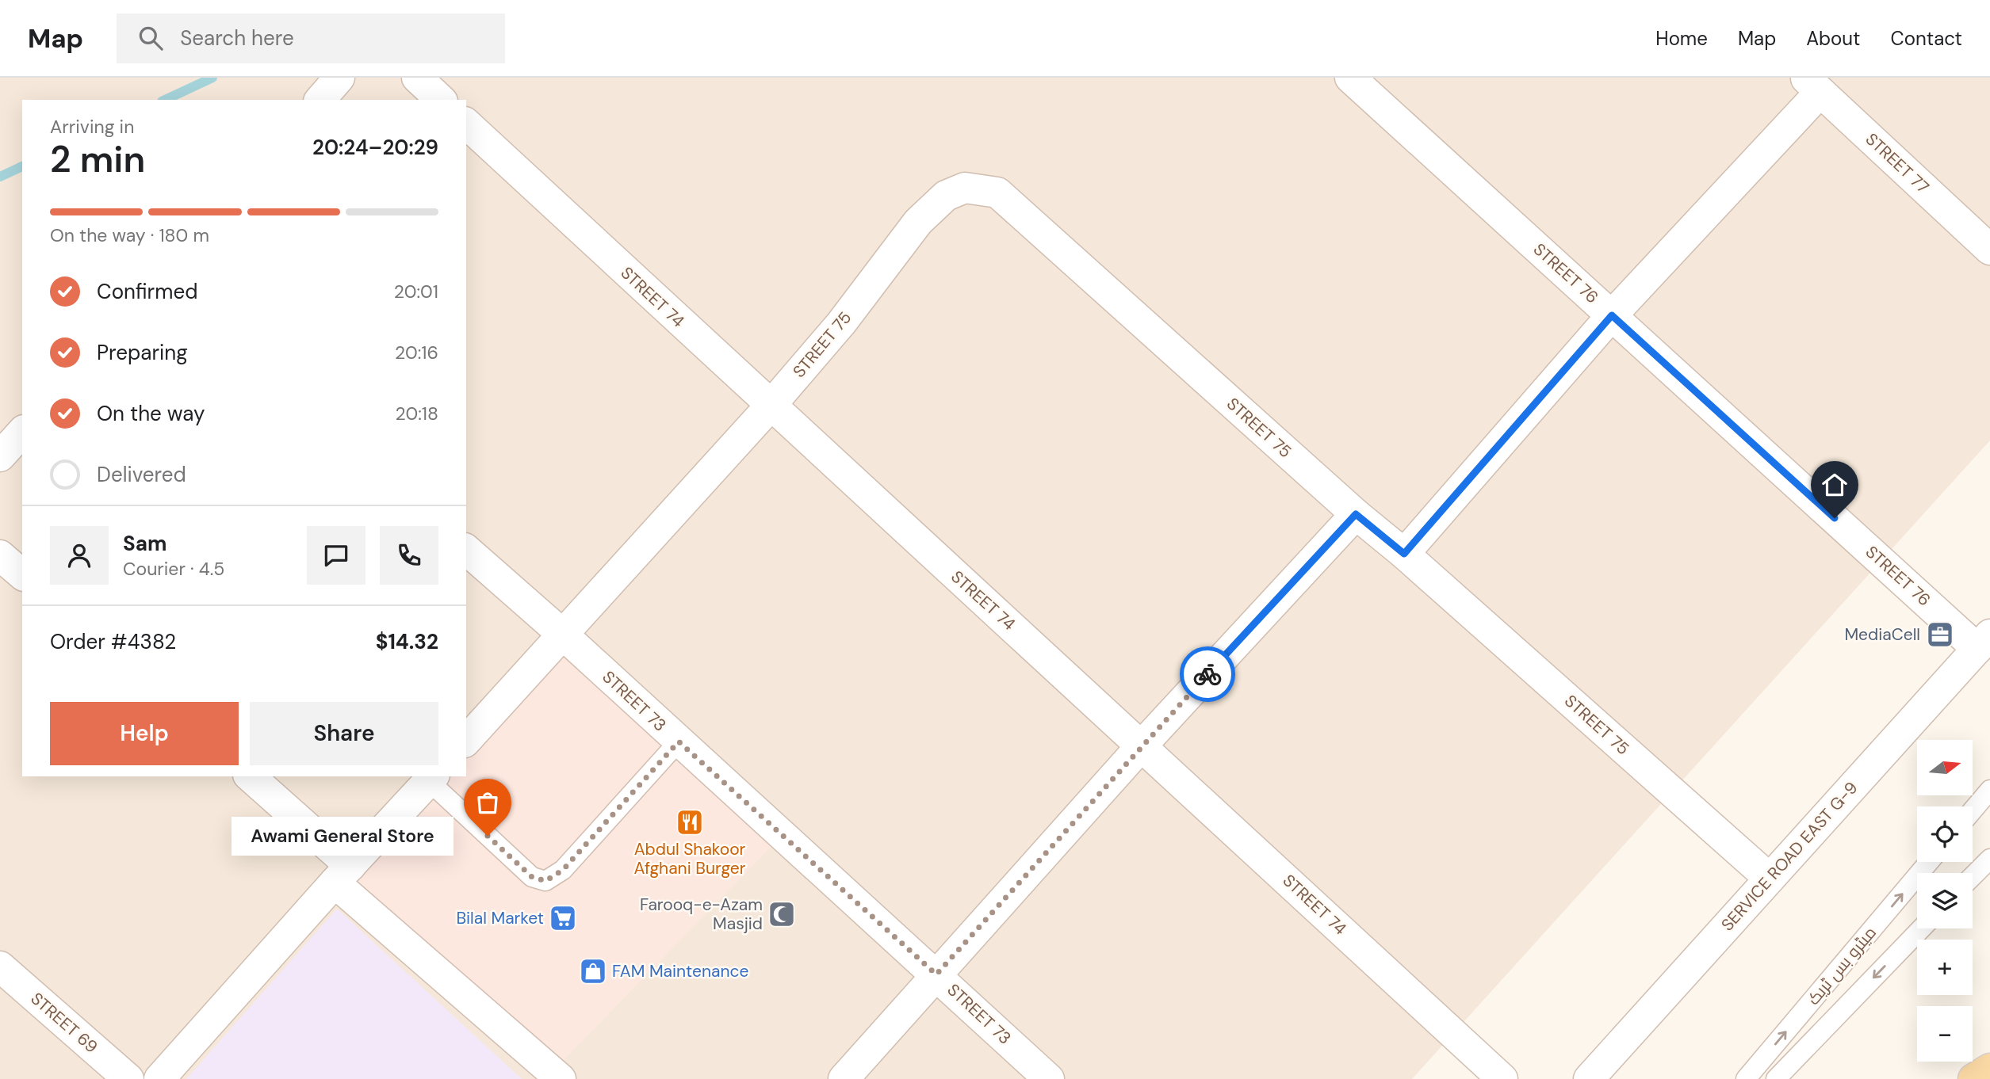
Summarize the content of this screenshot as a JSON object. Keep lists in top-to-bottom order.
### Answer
{
  "streets": {
    "street": [
      "STREET 77",
      "STREET 76",
      "STREET 74",
      "STREET 75",
      "STREET 73",
      "SERVICE ROAD EAST G-9",
      "STREET 69"
    ],
    "lane": ["میٹرو بس ٹریک"]
  },
  "crossings": [
    ["STREET 76", "SERVICE ROAD EAST G-9"],
    ["STREET 74", "STREET 75"],
    ["STREET 75", "STREET 73"],
    ["STREET 75", "SERVICE ROAD EAST G-9"]
  ],
  "places": {
    "office": ["MediaCell"],
    "restaurant": ["Abdul Shakoor Afghani Burger"],
    "other": ["Awami General Store"],
    "mosque": ["Farooq-e-Azam Masjid"],
    "supermarket": ["Bilal Market"],
    "shop": ["FAM Maintenance"]
  },
  "north": "right",
  "page": {
    "header": "Map",
    "search": "Search here",
    "nav": [
      "Home",
      "Map",
      "About",
      "Contact"
    ],
    "heading": ["2 min", "Arriving in", "20:24–20:29"],
    "panel": [
      "Sam",
      "Courier · 4.5",
      "Order #4382",
      "$14.32"
    ],
    "bar": "On the way · 180 m",
    "list": [
      ["Confirmed", "20:01"],
      ["Preparing", "20:16"],
      ["On the way", "20:18"],
      "Delivered"
    ],
    "buttons": ["Help", "Share"],
    "map_buttons": ["+", "−"],
    "bubble": "Awami General Store"
  }
}
